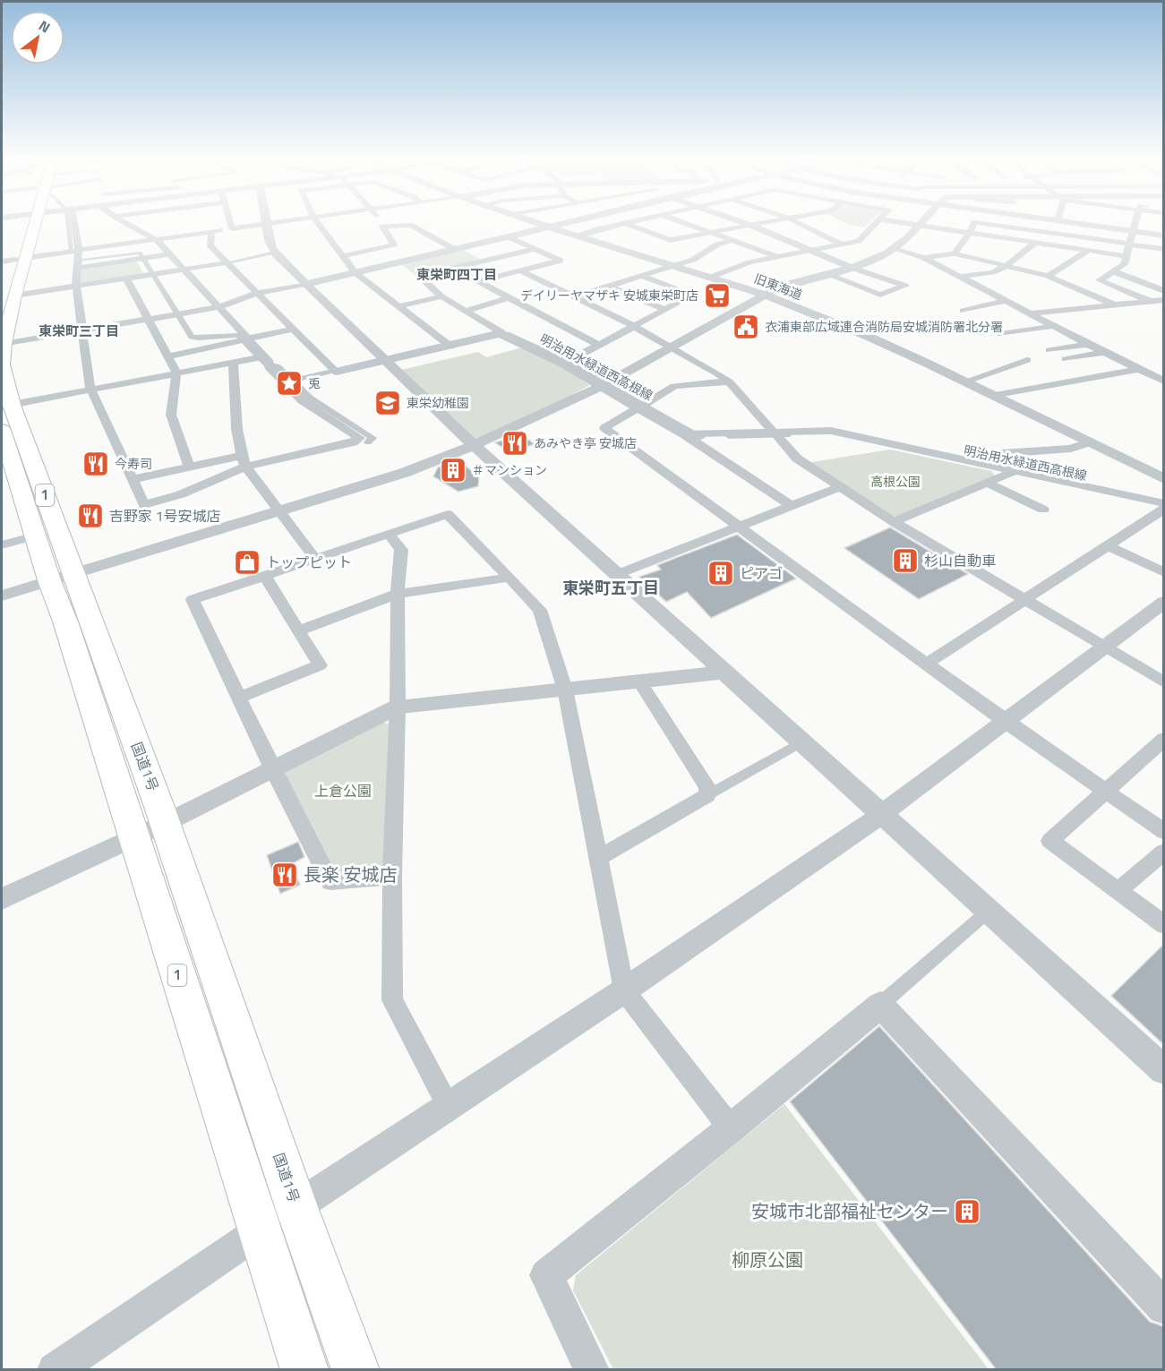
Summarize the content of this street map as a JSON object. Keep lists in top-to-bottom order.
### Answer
{
  "streets": {
    "highway": ["1", "国道1号"],
    "street": ["旧東海道", "明治用水緑道西高根線"]
  },
  "districts": ["東栄町四丁目", "東栄町三丁目", "東栄町五丁目"],
  "parks": ["高根公園", "上倉公園", "柳原公園"],
  "places": {
    "supermarket": ["デイリーヤマザキ 安城東栄町店"],
    "public building": ["衣浦東部広域連合消防局安城消防署北分署"],
    "place": ["兎"],
    "school or university": ["東栄幼稚園"],
    "restaurant": [
      "あみやき亭 安城店",
      "今寿司",
      "吉野家 1号安城店",
      "長楽 安城店"
    ],
    "building": [
      "＃マンション",
      "杉山自動車",
      "ピアゴ",
      "安城市北部福祉センター"
    ],
    "shop": ["トップピット"]
  },
  "north": "top right"
}
